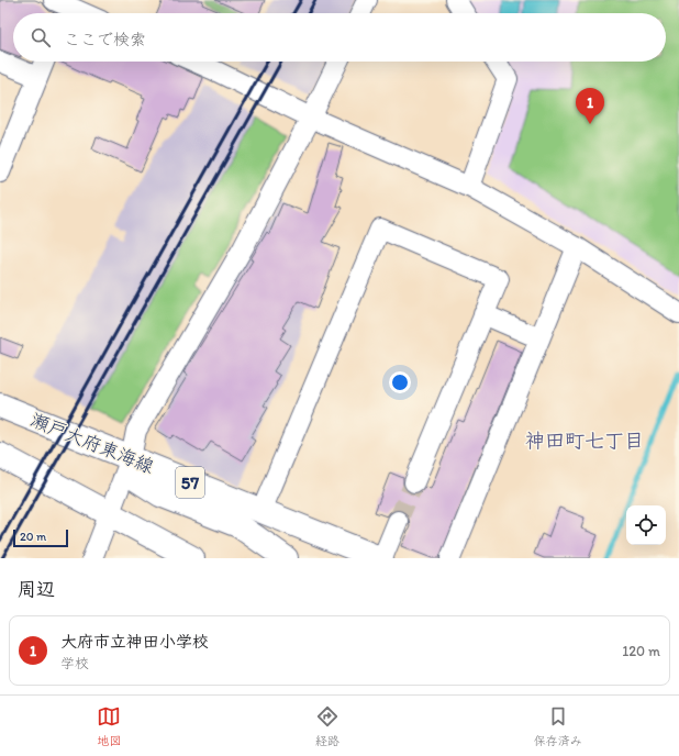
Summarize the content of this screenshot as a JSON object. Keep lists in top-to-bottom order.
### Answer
{
  "streets": {
    "main road": ["瀬戸大府東海線", "57"]
  },
  "crossings": [
    ["瀬戸大府東海線", "57"]
  ],
  "districts": ["神田町七丁目"],
  "scale_bar": "20 m",
  "page": {
    "search": "ここで検索",
    "pins": "1",
    "scale": "20 m",
    "heading": "周辺",
    "list": [
      {
        "mark": "1",
        "name": "大府市立神田小学校",
        "note": "学校",
        "value": "120 m"
      }
    ],
    "nav": ["地図", "経路", "保存済み"]
  }
}
